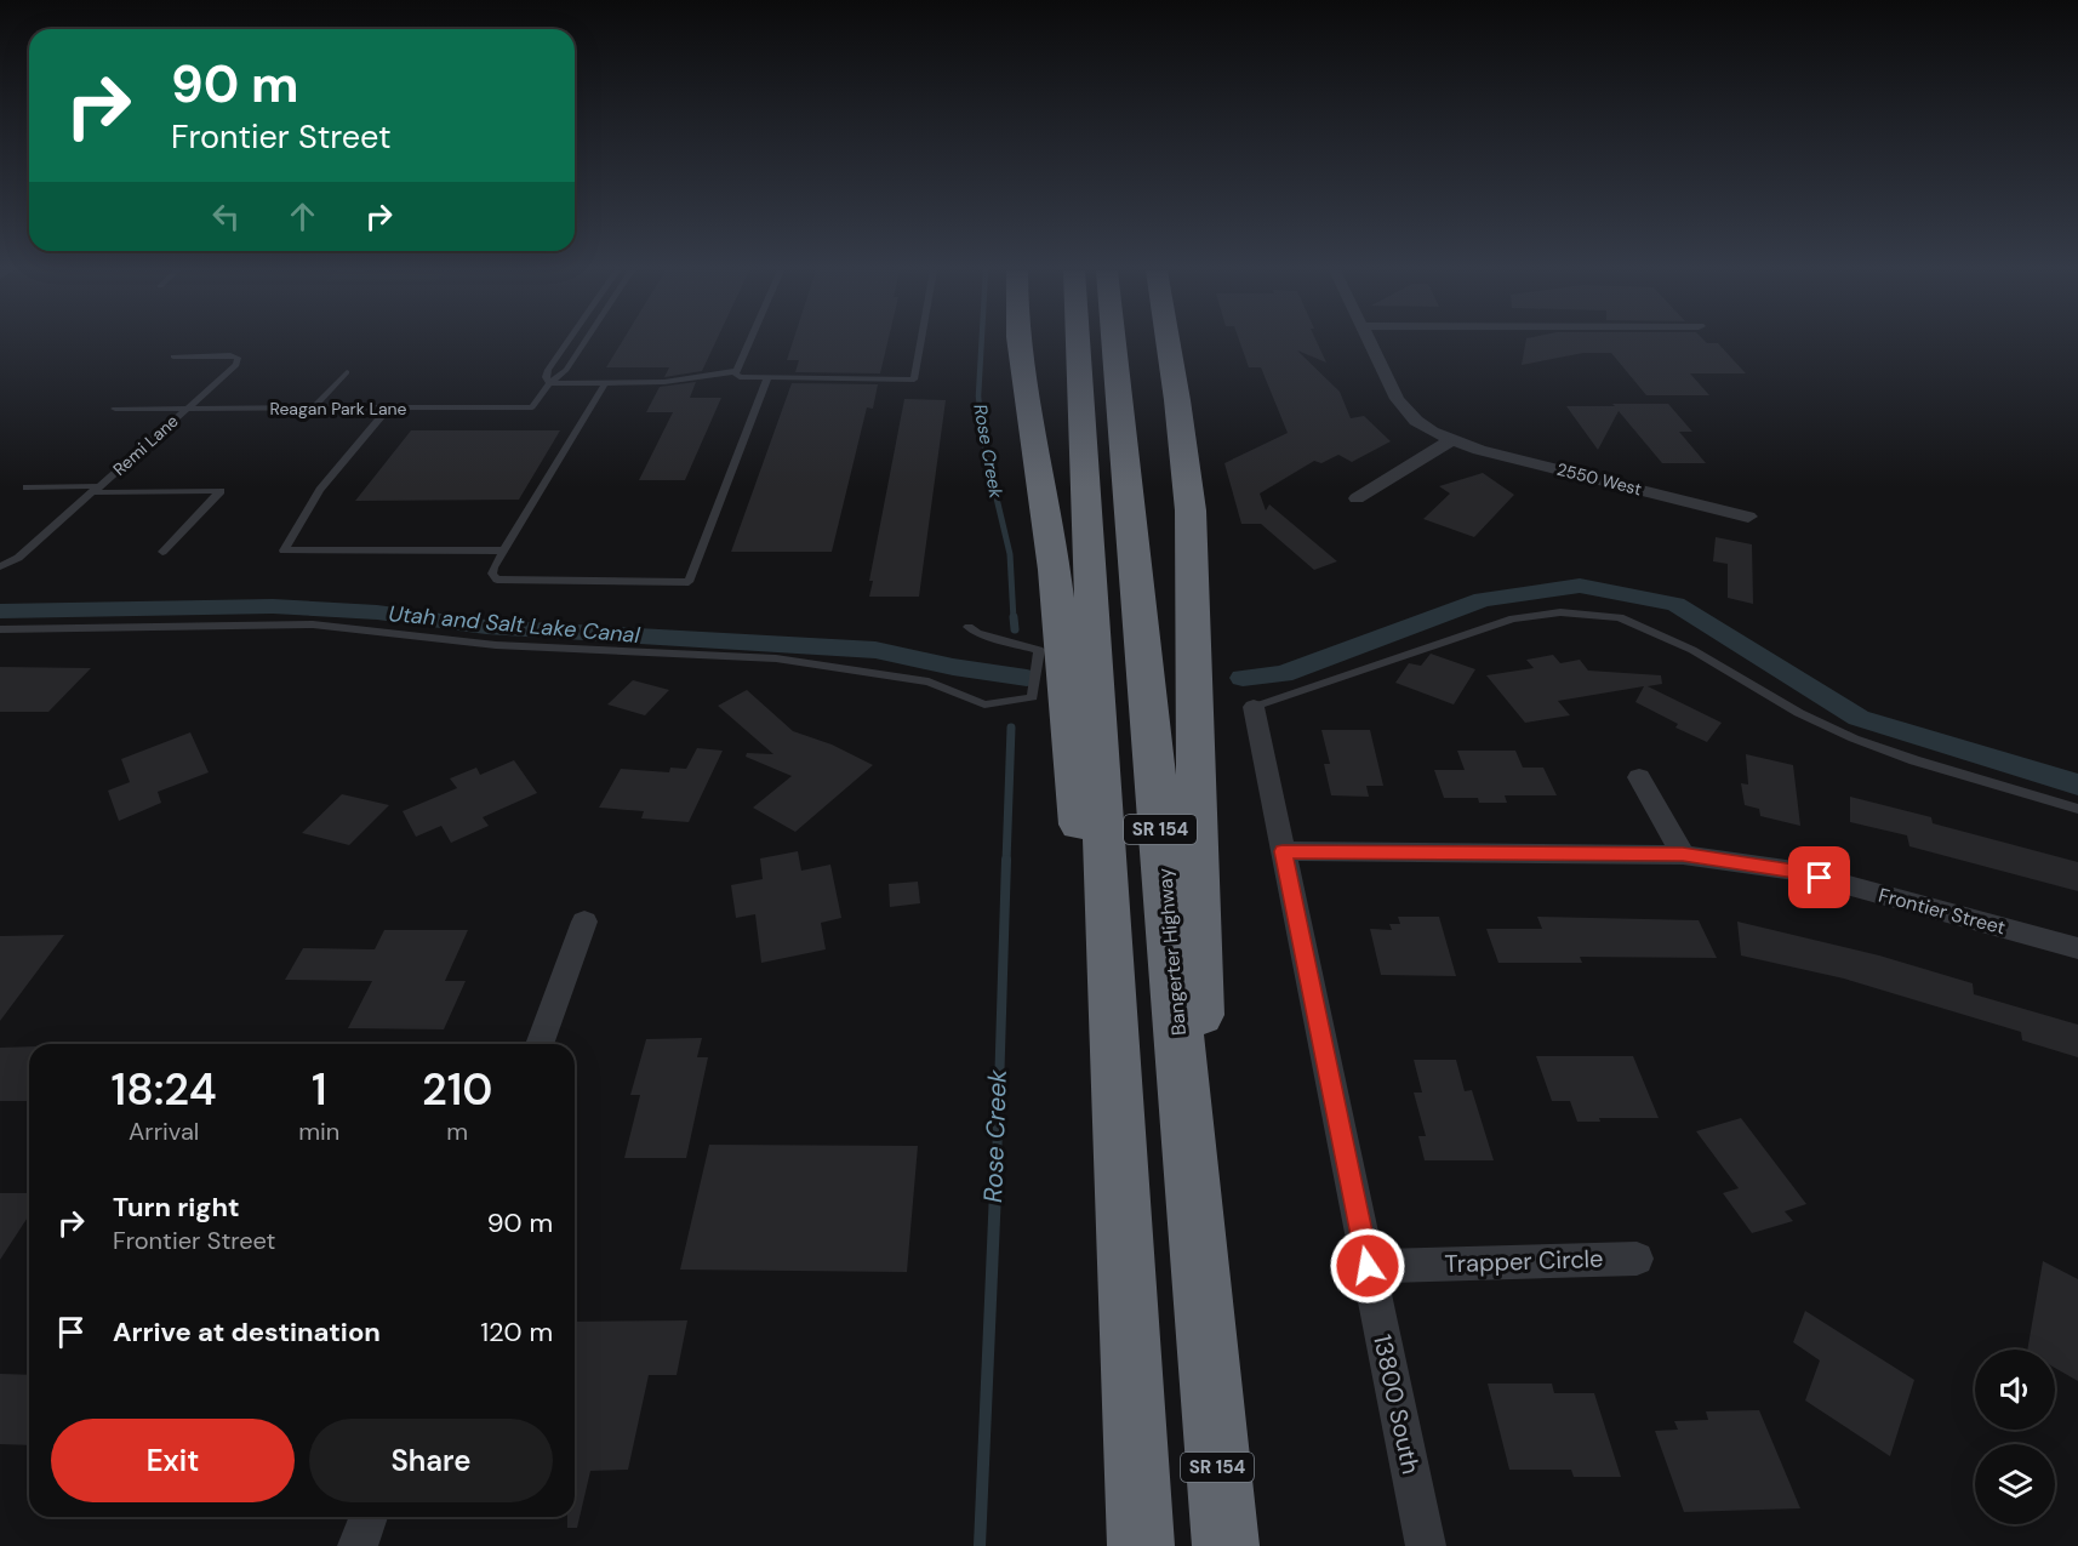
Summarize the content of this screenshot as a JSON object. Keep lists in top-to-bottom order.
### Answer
{
  "streets": {
    "highway": ["SR 154", "Bangerter Highway"],
    "street": [
      "2550 West",
      "Frontier Street",
      "Trapper Circle",
      "13800 South"
    ],
    "lane": ["Reagan Park Lane", "Remi Lane"]
  },
  "crossings": [
    ["Reagan Park Lane", "Remi Lane"],
    ["Frontier Street", "13800 South"],
    ["Trapper Circle", "13800 South"]
  ],
  "water": ["Rose Creek", "Utah and Salt Lake Canal"],
  "page": {
    "turn": ["90 m", "Frontier Street"],
    "eta": [
      "18:24",
      "Arrival",
      "1",
      "min",
      "210",
      "m"
    ],
    "list": [
      {
        "name": "Turn right",
        "note": "Frontier Street",
        "value": "90 m"
      },
      {
        "name": "Arrive at destination",
        "value": "120 m"
      }
    ],
    "buttons": ["Exit", "Share"]
  }
}
